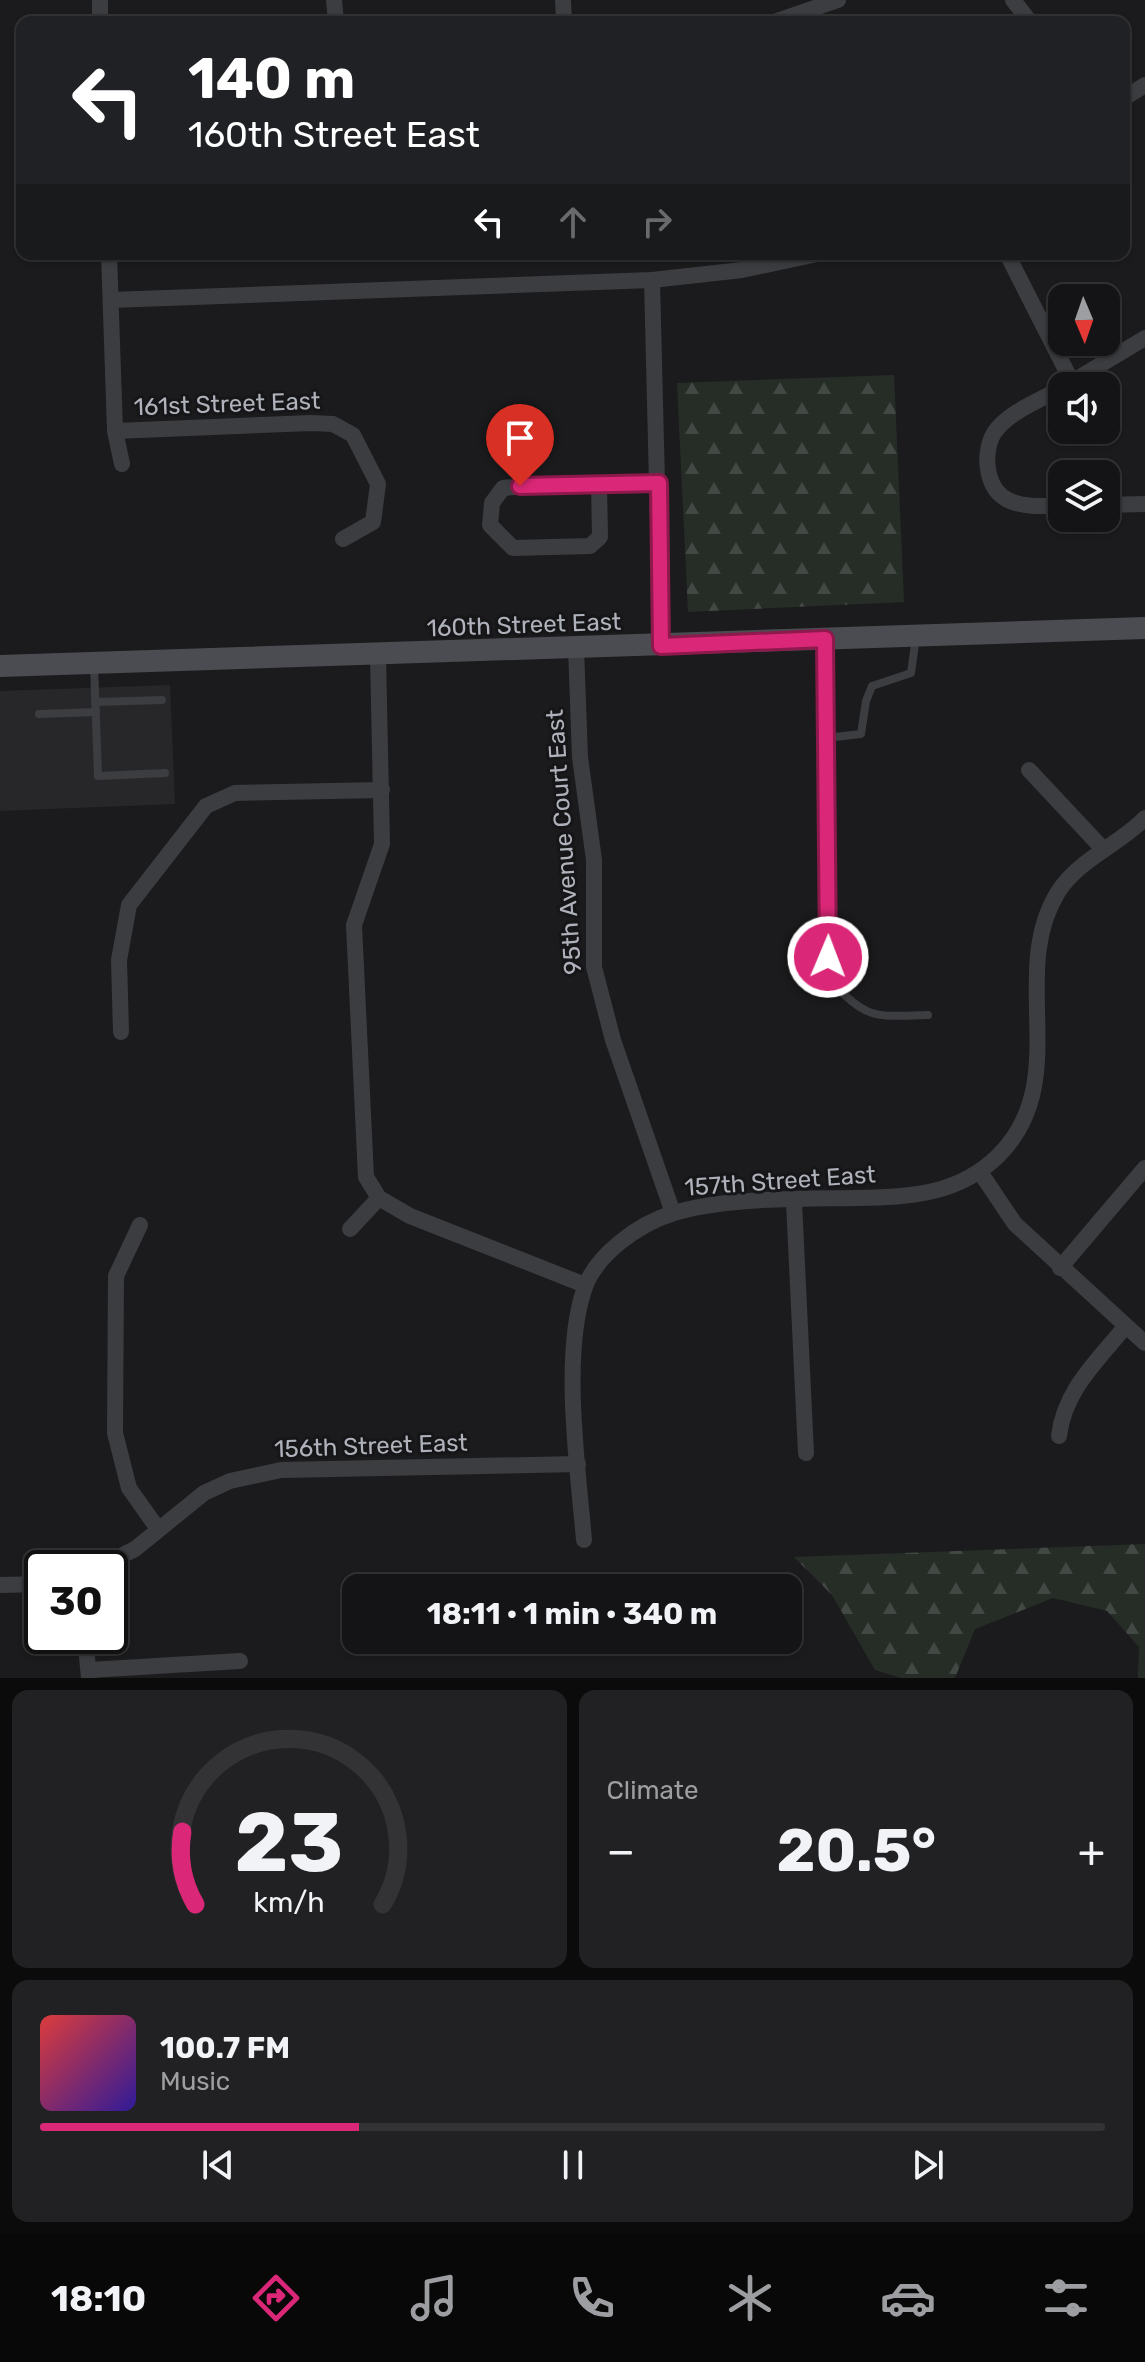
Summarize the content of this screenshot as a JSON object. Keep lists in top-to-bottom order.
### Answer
{
  "streets": {
    "main road": ["160th Street East"],
    "street": [
      "161st Street East",
      "95th Avenue Court East",
      "157th Street East",
      "156th Street East"
    ]
  },
  "crossings": [
    ["160th Street East", "95th Avenue Court East"],
    ["95th Avenue Court East", "157th Street East"]
  ],
  "north": "bottom",
  "page": {
    "turn": ["140 m", "160th Street East"],
    "limit": "30",
    "trip": "18:11 · 1 min · 340 m",
    "tile": "Climate",
    "heat": ["−", "20.5°", "+"],
    "song": ["100.7 FM", "Music"],
    "tabs": "18:10",
    "gauge": ["23", "km/h"]
  }
}
